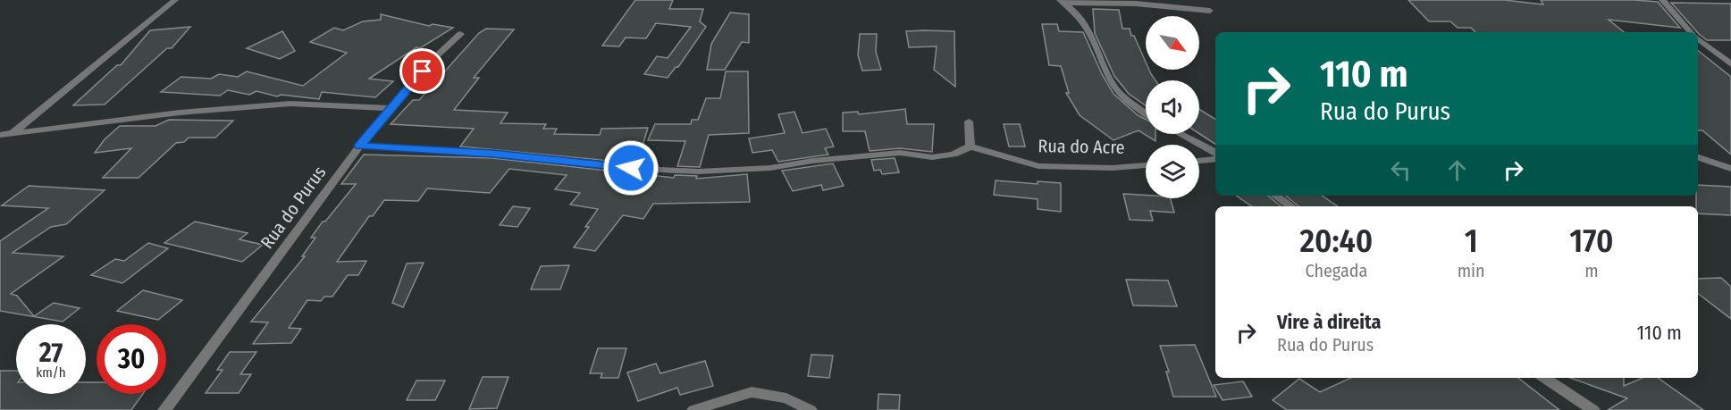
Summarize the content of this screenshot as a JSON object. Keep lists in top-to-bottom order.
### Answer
{
  "streets": {
    "street": ["Rua do Acre", "Rua do Purus"]
  },
  "north": "bottom right",
  "page": {
    "turn": ["110 m", "Rua do Purus"],
    "eta": [
      "20:40",
      "Chegada",
      "1",
      "min",
      "170",
      "m"
    ],
    "list": [
      {
        "name": "Vire à direita",
        "note": "Rua do Purus",
        "value": "110 m"
      }
    ],
    "speed": "27 km/h",
    "limit": "30"
  }
}
